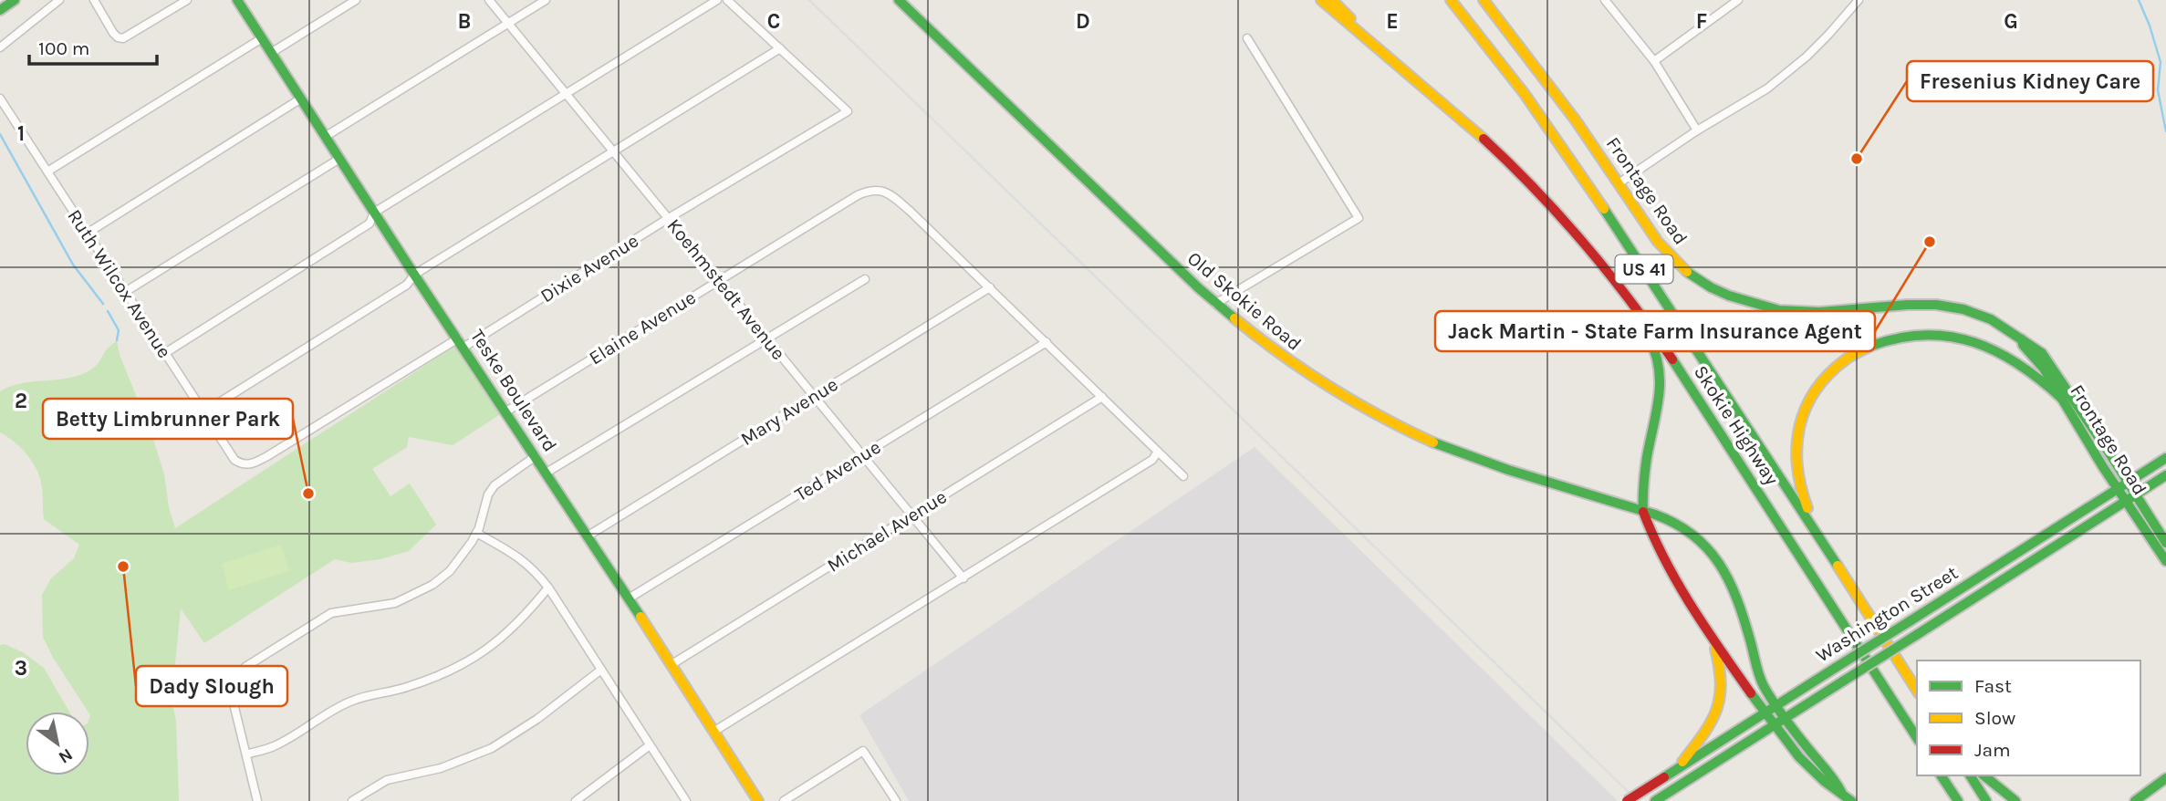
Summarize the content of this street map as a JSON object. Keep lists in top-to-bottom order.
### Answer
{
  "streets": {
    "main road": [
      "Frontage Road",
      "US 41",
      "Old Skokie Road",
      "Teske Boulevard",
      "Skokie Highway",
      "Washington Street"
    ],
    "street": [
      "Dixie Avenue",
      "Ruth Wilcox Avenue",
      "Koehmstedt Avenue",
      "Elaine Avenue",
      "Mary Avenue",
      "Ted Avenue",
      "Michael Avenue"
    ]
  },
  "crossings": [
    ["Frontage Road", "Washington Street"],
    ["Dixie Avenue", "Ruth Wilcox Avenue"],
    ["Dixie Avenue", "Koehmstedt Avenue"],
    ["Dixie Avenue", "Teske Boulevard"],
    ["Koehmstedt Avenue", "Elaine Avenue"],
    ["Koehmstedt Avenue", "Mary Avenue"],
    ["Koehmstedt Avenue", "Ted Avenue"],
    ["Koehmstedt Avenue", "Michael Avenue"],
    ["Old Skokie Road", "Washington Street"],
    ["Elaine Avenue", "Teske Boulevard"],
    ["Elaine Avenue", "Mary Avenue"],
    ["Teske Boulevard", "Mary Avenue"],
    ["Teske Boulevard", "Ted Avenue"],
    ["Teske Boulevard", "Michael Avenue"]
  ],
  "places": [
    "Fresenius Kidney Care",
    "Jack Martin - State Farm Insurance Agent",
    "Betty Limbrunner Park",
    "Dady Slough"
  ],
  "legend": ["Fast", "Slow", "Jam"],
  "scale_bar": "100 m",
  "north": "bottom right",
  "grid": {
    "columns": [
      "B",
      "C",
      "D",
      "E",
      "F",
      "G"
    ],
    "rows": ["1", "2", "3"]
  }
}
